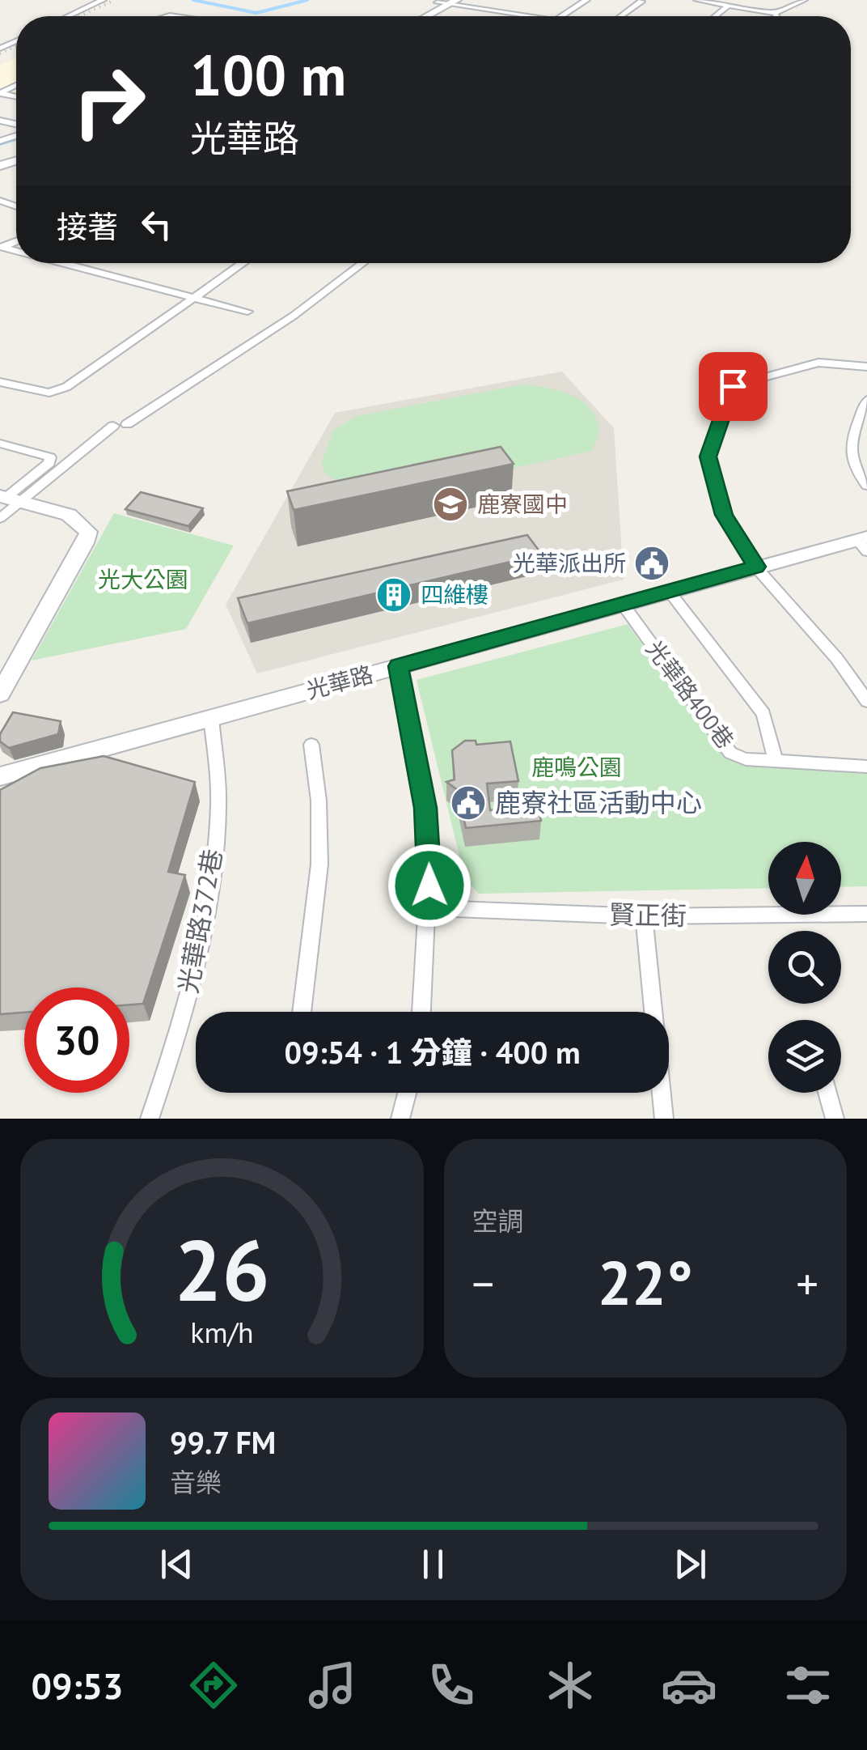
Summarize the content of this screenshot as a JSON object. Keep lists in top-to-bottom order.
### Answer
{
  "streets": {
    "street": [
      "光華路",
      "光華路400巷",
      "賢正街",
      "光華路372巷"
    ]
  },
  "crossings": [
    ["光華路", "光華路400巷"],
    ["光華路", "光華路372巷"]
  ],
  "parks": ["光大公園", "鹿鳴公園"],
  "places": {
    "school or university": ["鹿寮國中"],
    "public building": ["光華派出所", "鹿寮社區活動中心"],
    "building": ["四維樓"]
  },
  "north": "top",
  "page": {
    "turn": ["100 m", "光華路"],
    "then": "接著",
    "limit": "30",
    "trip": "09:54 · 1 分鐘 · 400 m",
    "tile": "空調",
    "heat": ["−", "22°", "+"],
    "song": ["99.7 FM", "音樂"],
    "tabs": "09:53",
    "gauge": ["26", "km/h"]
  }
}
